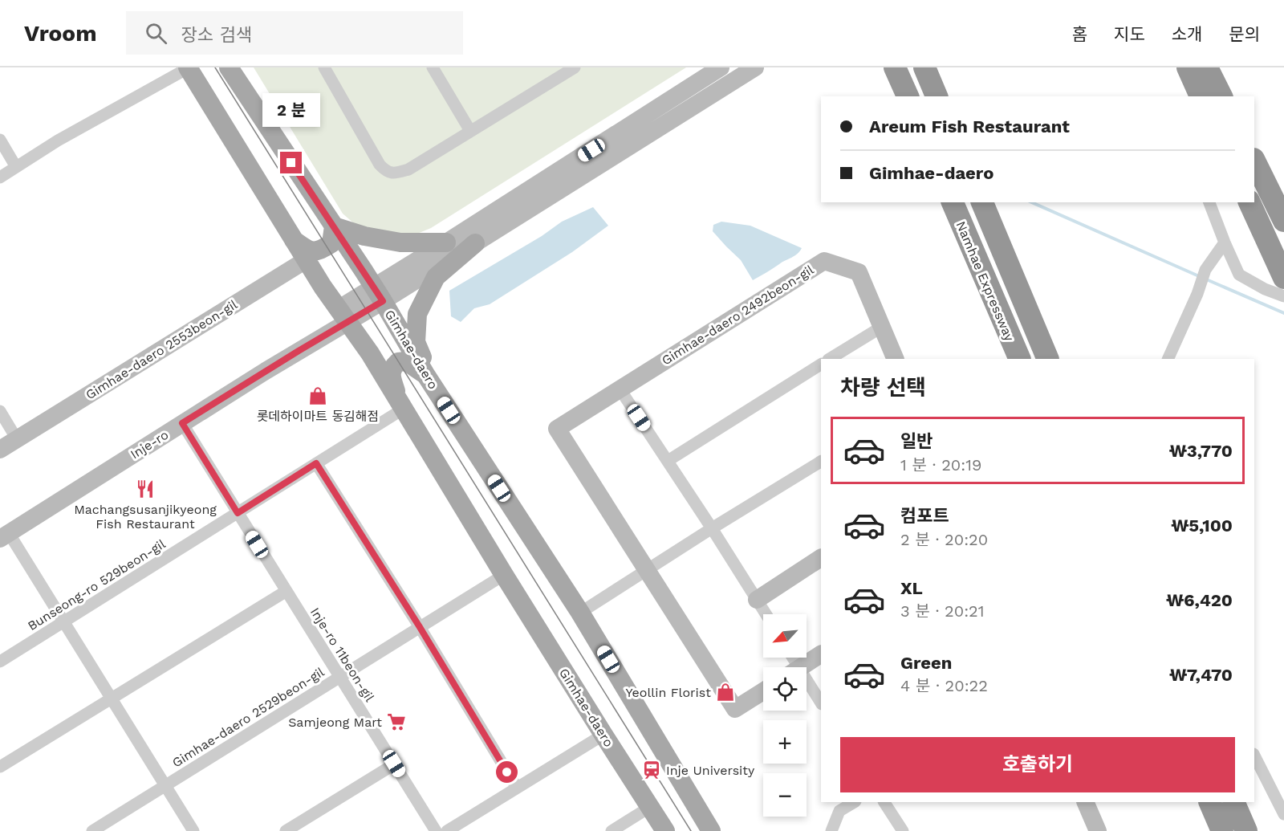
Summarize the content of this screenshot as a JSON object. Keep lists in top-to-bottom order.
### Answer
{
  "streets": {
    "highway": ["Namhae Expressway"],
    "main road": ["Gimhae-daero"],
    "street": [
      "Gimhae-daero 2492beon-gil",
      "Gimhae-daero 2553beon-gil",
      "Inje-ro",
      "Bunseong-ro 529beon-gil",
      "Inje-ro 11beon-gil",
      "Gimhae-daero 2529beon-gil"
    ]
  },
  "crossings": [
    ["Gimhae-daero 2553beon-gil", "Gimhae-daero"],
    ["Gimhae-daero", "Inje-ro"],
    ["Gimhae-daero", "Bunseong-ro 529beon-gil"],
    ["Gimhae-daero", "Gimhae-daero 2529beon-gil"],
    ["Inje-ro", "Inje-ro 11beon-gil"],
    ["Bunseong-ro 529beon-gil", "Inje-ro 11beon-gil"],
    ["Inje-ro 11beon-gil", "Gimhae-daero 2529beon-gil"]
  ],
  "places": {
    "shop": ["롯데하이마트 동김해점", "Yeollin Florist"],
    "restaurant": ["Machangsusanjikyeong Fish Restaurant"],
    "supermarket": ["Samjeong Mart"],
    "station": ["Inje University"]
  },
  "north": "bottom left",
  "page": {
    "header": "Vroom",
    "search": "장소 검색",
    "nav": [
      "홈",
      "지도",
      "소개",
      "문의"
    ],
    "bubble": "2 분",
    "banner": ["Areum Fish Restaurant", "Gimhae-daero"],
    "heading": "차량 선택",
    "list": [
      {
        "name": "일반",
        "note": "1 분 · 20:19",
        "value": "₩3,770"
      },
      {
        "name": "컴포트",
        "note": "2 분 · 20:20",
        "value": "₩5,100"
      },
      {
        "name": "XL",
        "note": "3 분 · 20:21",
        "value": "₩6,420"
      },
      {
        "name": "Green",
        "note": "4 분 · 20:22",
        "value": "₩7,470"
      }
    ],
    "map_buttons": ["+", "−"],
    "buttons": "호출하기"
  }
}
